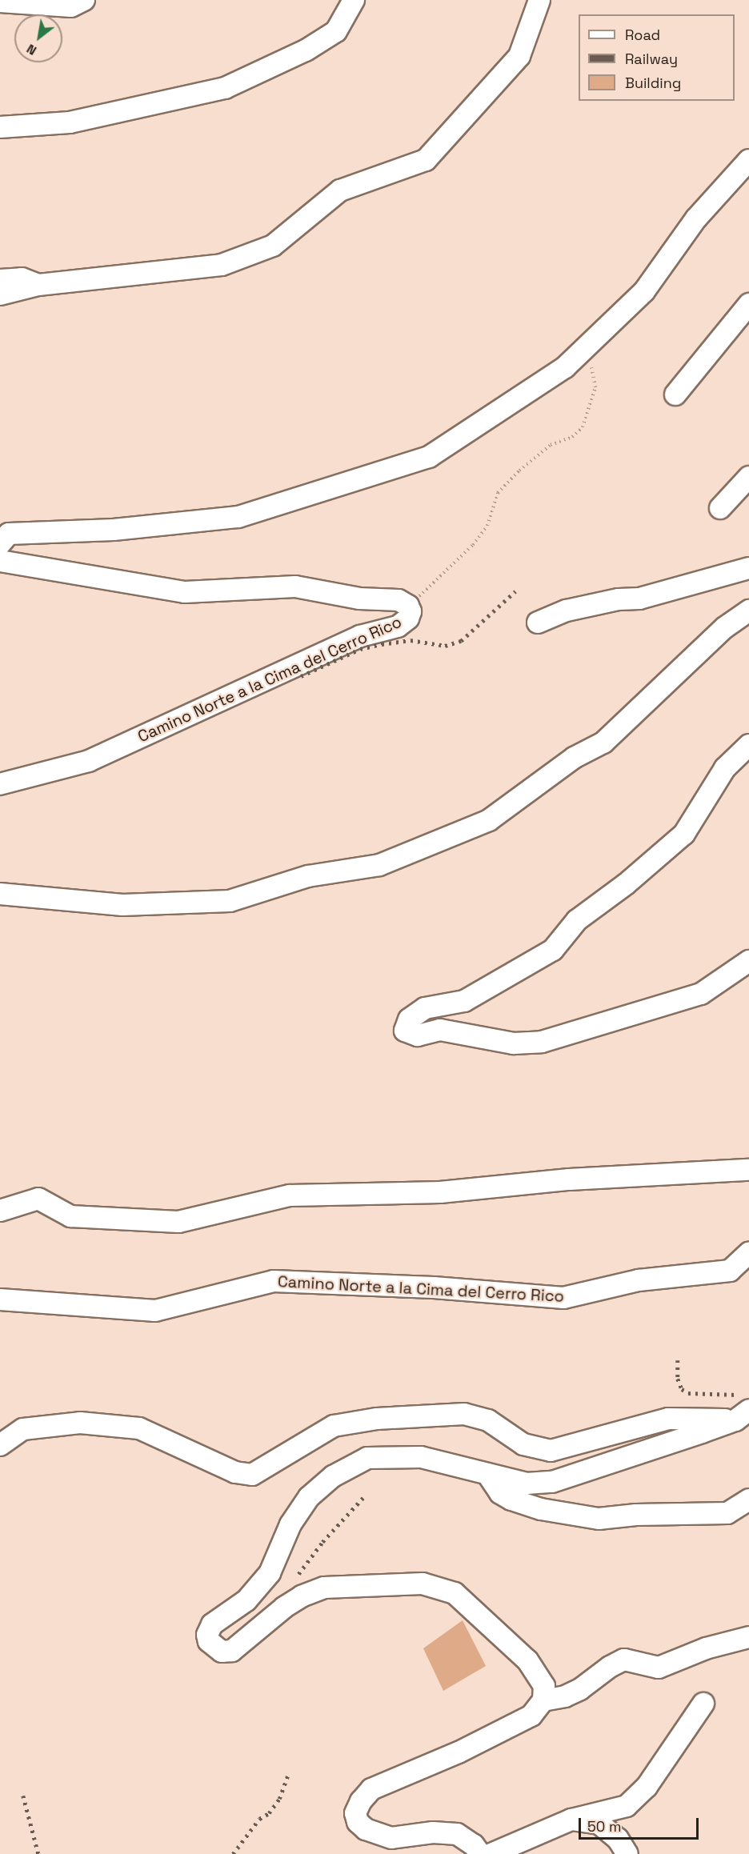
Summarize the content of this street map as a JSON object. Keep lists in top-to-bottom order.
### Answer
{
  "streets": {
    "lane": ["Camino Norte a la Cima del Cerro Rico"]
  },
  "legend": ["Road", "Railway", "Building"],
  "scale_bar": "50 m",
  "north": "bottom left"
}
